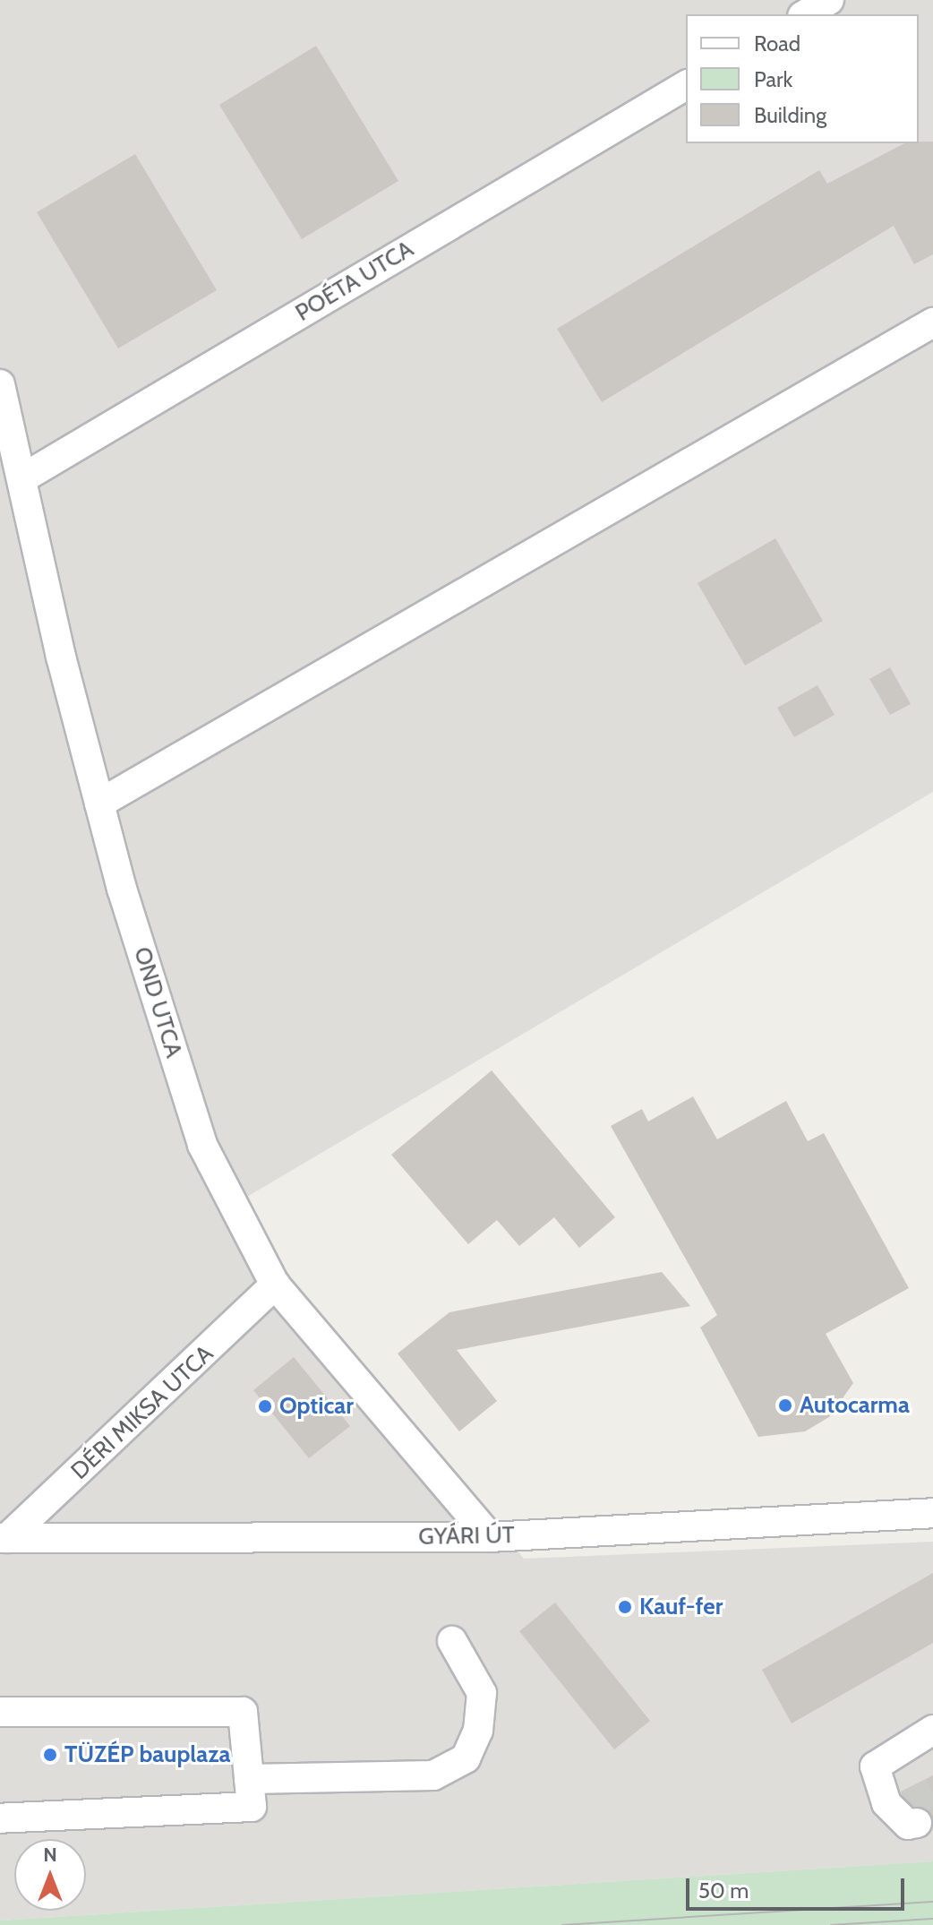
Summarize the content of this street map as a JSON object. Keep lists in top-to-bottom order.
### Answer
{
  "streets": {
    "street": [
      "POÉTA UTCA",
      "OND UTCA",
      "DÉRI MIKSA UTCA",
      "GYÁRI ÚT"
    ]
  },
  "crossings": [
    ["POÉTA UTCA", "OND UTCA"],
    ["OND UTCA", "DÉRI MIKSA UTCA"],
    ["OND UTCA", "GYÁRI ÚT"],
    ["DÉRI MIKSA UTCA", "GYÁRI ÚT"]
  ],
  "places": [
    "Autocarma",
    "Opticar",
    "Kauf-fer",
    "TÜZÉP bauplaza"
  ],
  "legend": ["Road", "Park", "Building"],
  "scale_bar": "50 m",
  "north": "top"
}
